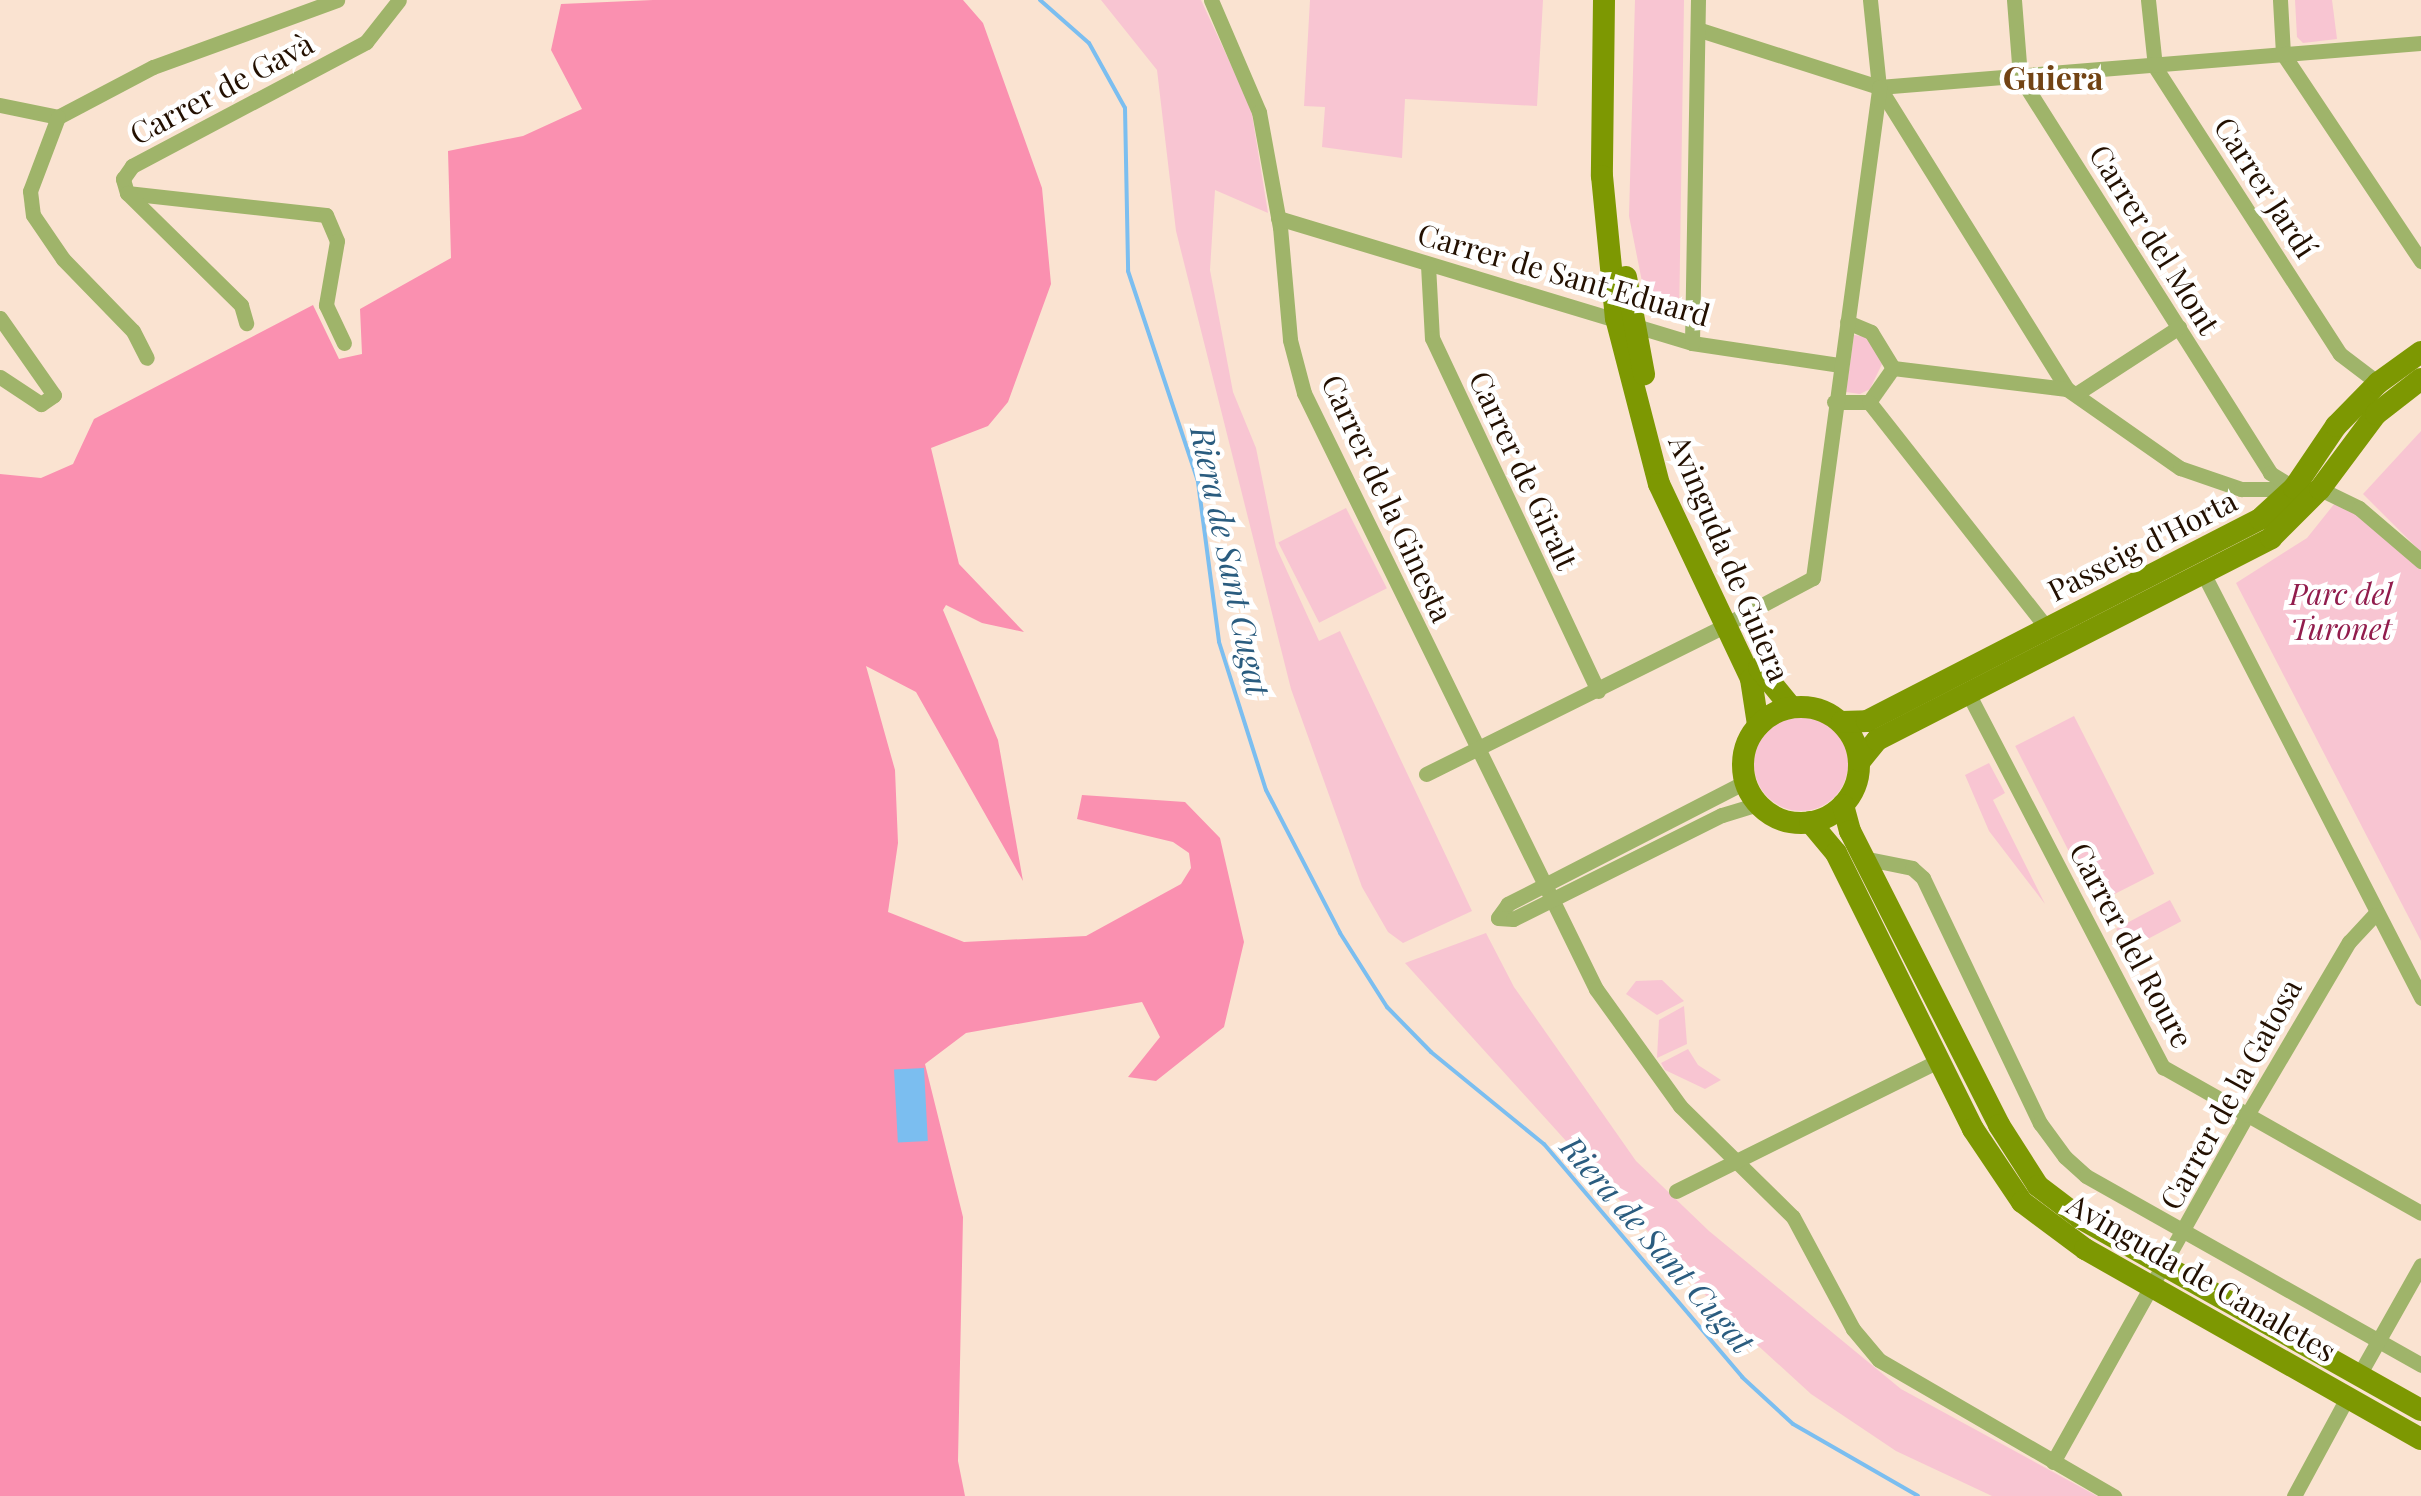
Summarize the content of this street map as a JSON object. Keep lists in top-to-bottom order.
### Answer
{
  "streets": {
    "main road": ["Passeig d'Horta", "Avinguda de Guiera", "Avinguda de Canaletes"],
    "street": [
      "Carrer de Gavà",
      "Carrer Jardí",
      "Carrer del Mont",
      "Carrer de Sant Eduard",
      "Carrer de Giralt",
      "Carrer de la Ginesta",
      "Carrer del Roure",
      "Carrer de la Gatosa"
    ]
  },
  "crossings": [
    ["Carrer Jardí", "Passeig d'Horta"],
    ["Carrer del Mont", "Passeig d'Horta"],
    ["Carrer de Sant Eduard", "Carrer de Giralt"],
    ["Carrer de Sant Eduard", "Carrer de la Ginesta"],
    ["Carrer de Sant Eduard", "Avinguda de Guiera"],
    ["Carrer de la Ginesta", "Carrer de la Gatosa"],
    ["Passeig d'Horta", "Avinguda de Guiera"],
    ["Passeig d'Horta", "Carrer del Roure"],
    ["Passeig d'Horta", "Avinguda de Canaletes"],
    ["Avinguda de Guiera", "Avinguda de Canaletes"],
    ["Carrer del Roure", "Carrer de la Gatosa"],
    ["Carrer de la Gatosa", "Avinguda de Canaletes"]
  ],
  "districts": ["Guiera"],
  "water": ["Riera de Sant Cugat"],
  "parks": ["Parc del Turonet"]
}
